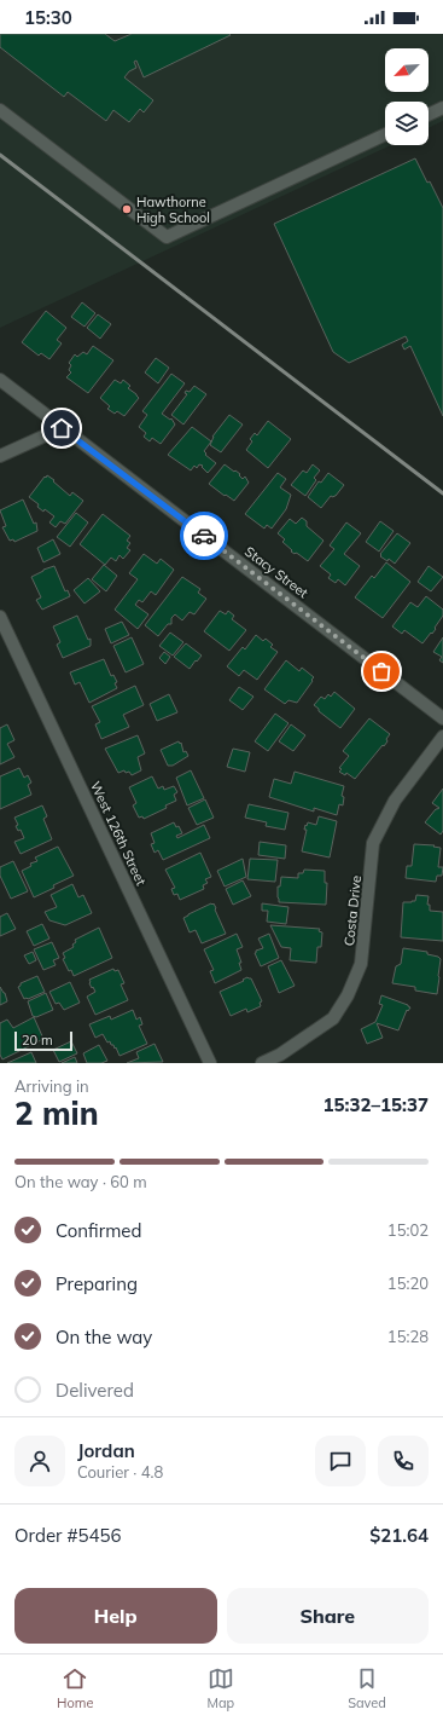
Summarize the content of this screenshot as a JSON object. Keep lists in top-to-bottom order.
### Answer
{
  "streets": {
    "street": ["Stacy Street", "West 126th Street", "Costa Drive"]
  },
  "places": ["Hawthorne High School"],
  "scale_bar": "20 m",
  "north": "bottom left",
  "page": {
    "status": "15:30",
    "scale": "20 m",
    "heading": ["2 min", "Arriving in", "15:32–15:37"],
    "panel": [
      "Jordan",
      "Courier · 4.8",
      "Order #5456",
      "$21.64"
    ],
    "bar": "On the way · 60 m",
    "list": [
      ["Confirmed", "15:02"],
      ["Preparing", "15:20"],
      ["On the way", "15:28"],
      "Delivered"
    ],
    "buttons": ["Help", "Share"],
    "tabs": ["Home", "Map", "Saved"]
  }
}
